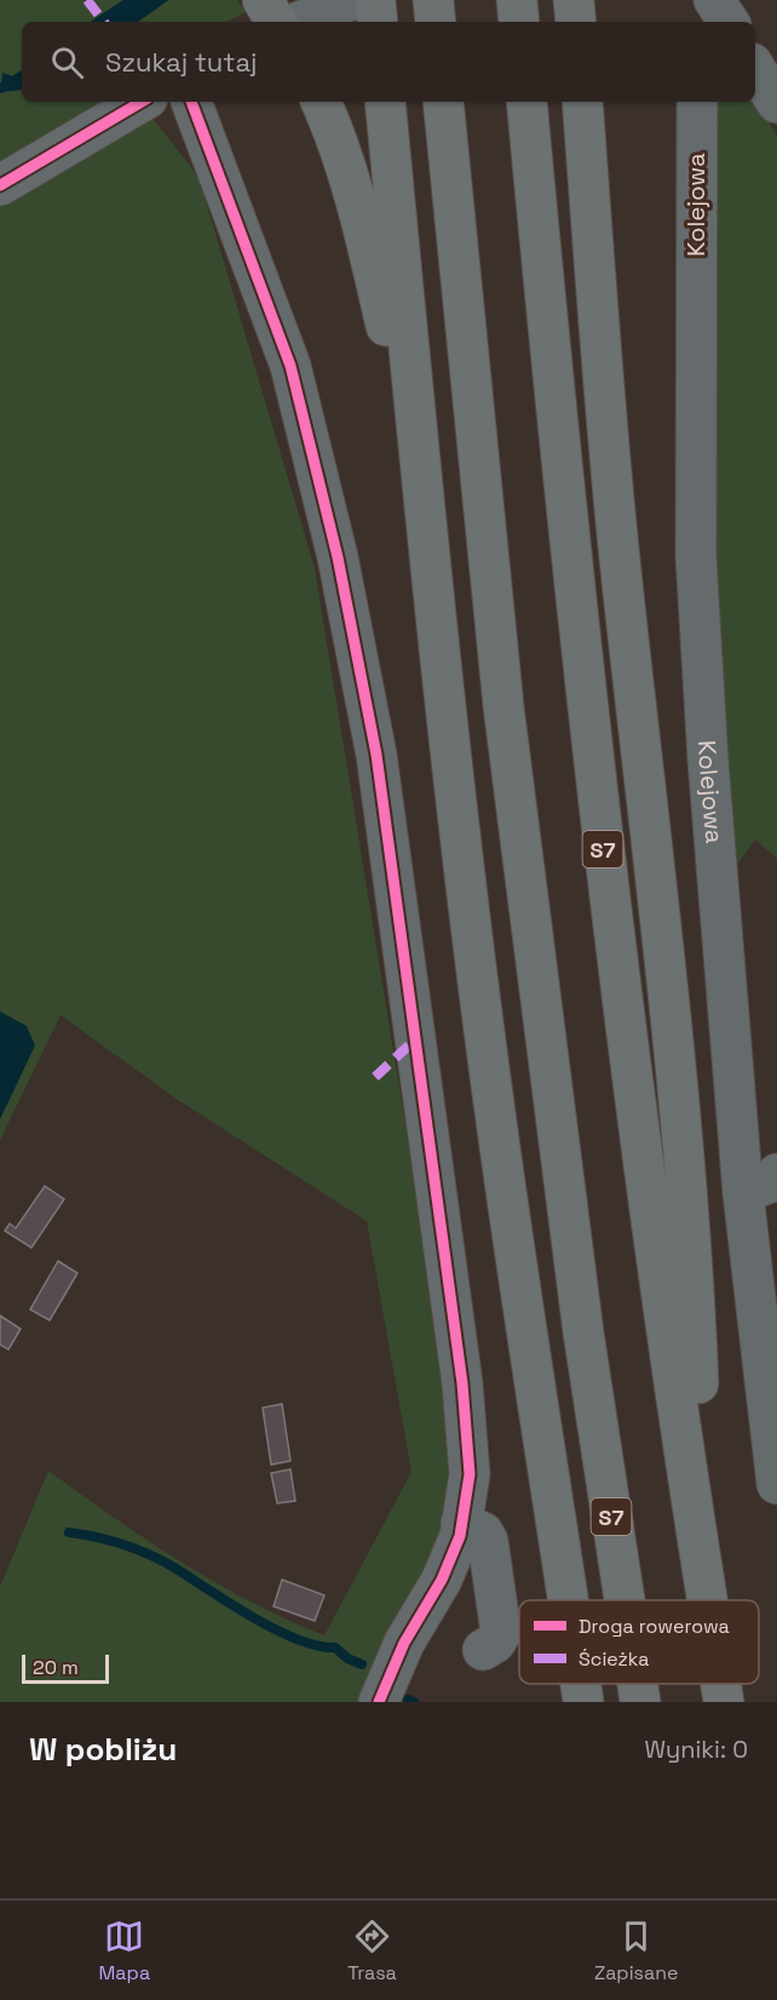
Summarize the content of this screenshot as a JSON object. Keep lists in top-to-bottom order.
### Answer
{
  "streets": {
    "highway": ["S7"],
    "street": ["Kolejowa"]
  },
  "legend": ["Droga rowerowa", "Ścieżka"],
  "scale_bar": "20 m",
  "page": {
    "search": "Szukaj tutaj",
    "scale": "20 m",
    "heading": ["W pobliżu", "Wyniki: 0"],
    "nav": ["Mapa", "Trasa", "Zapisane"]
  }
}
